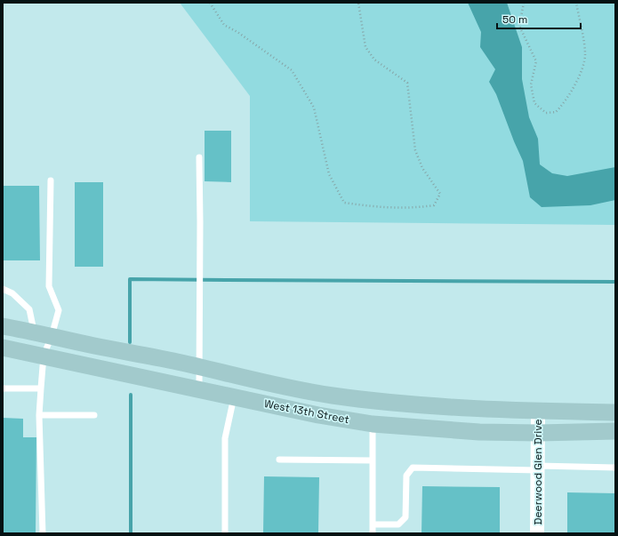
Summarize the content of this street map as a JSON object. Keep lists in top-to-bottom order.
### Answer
{
  "streets": {
    "main road": ["West 13th Street"],
    "street": ["Deerwood Glen Drive"]
  },
  "crossings": [
    ["West 13th Street", "Deerwood Glen Drive"]
  ],
  "scale_bar": "50 m"
}
